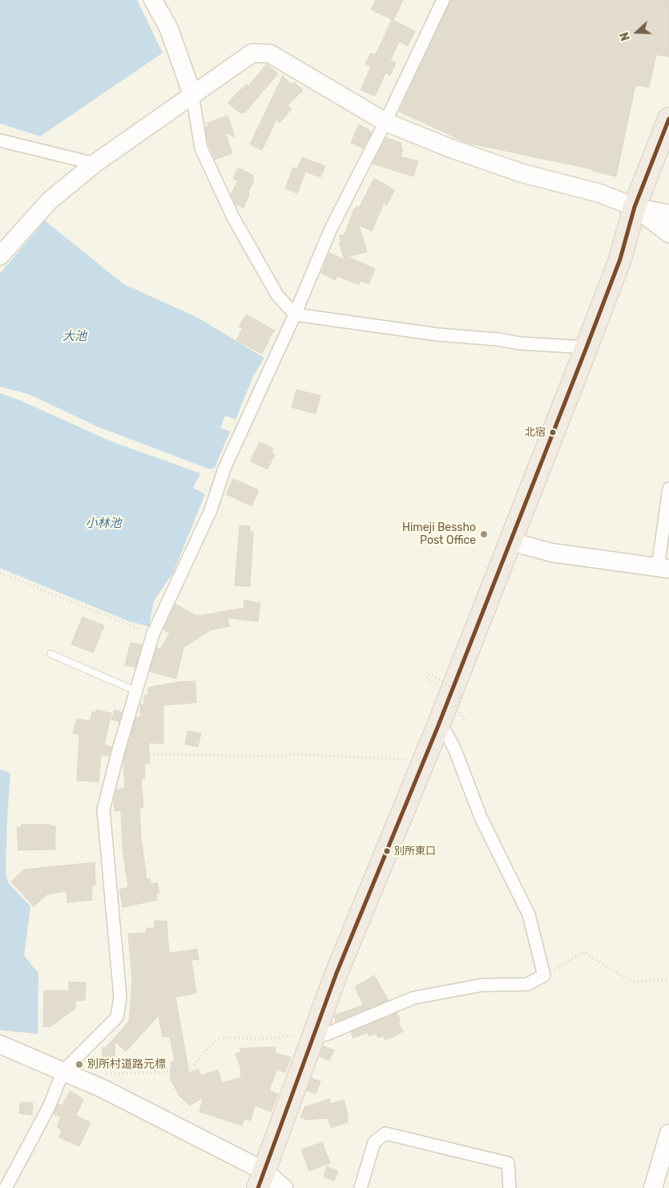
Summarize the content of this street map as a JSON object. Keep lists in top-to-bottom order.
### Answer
{
  "water": ["大池", "小林池"],
  "places": [
    "北宿",
    "Himeji Bessho Post Office",
    "別所東口",
    "別所村道路元標"
  ],
  "north": "left"
}
